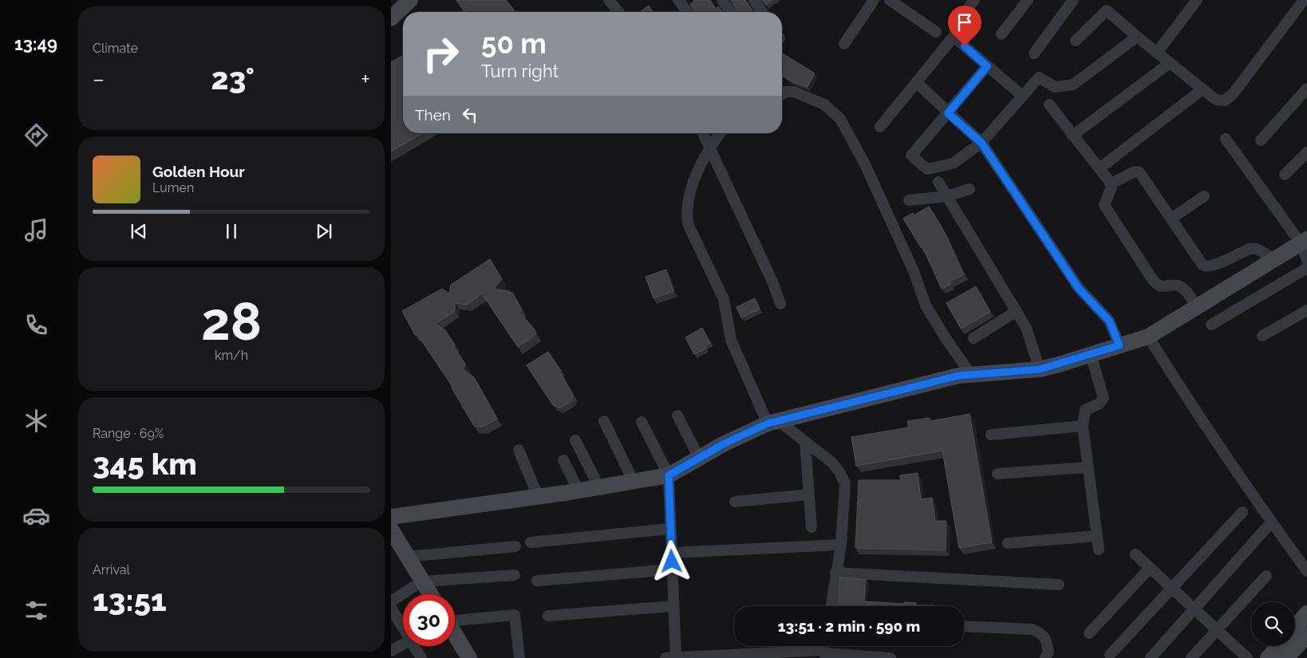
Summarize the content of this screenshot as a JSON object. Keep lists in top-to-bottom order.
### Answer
{
  "page": {
    "tabs": "13:49",
    "tile": [
      "Climate",
      ["28", "km/h"],
      ["Range · 69%", "345 km"],
      ["Arrival", "13:51"]
    ],
    "turn": ["50 m", "Turn right"],
    "heat": ["−", "23°", "+"],
    "then": "Then",
    "song": ["Golden Hour", "Lumen"],
    "limit": "30",
    "trip": "13:51 · 2 min · 590 m"
  }
}
